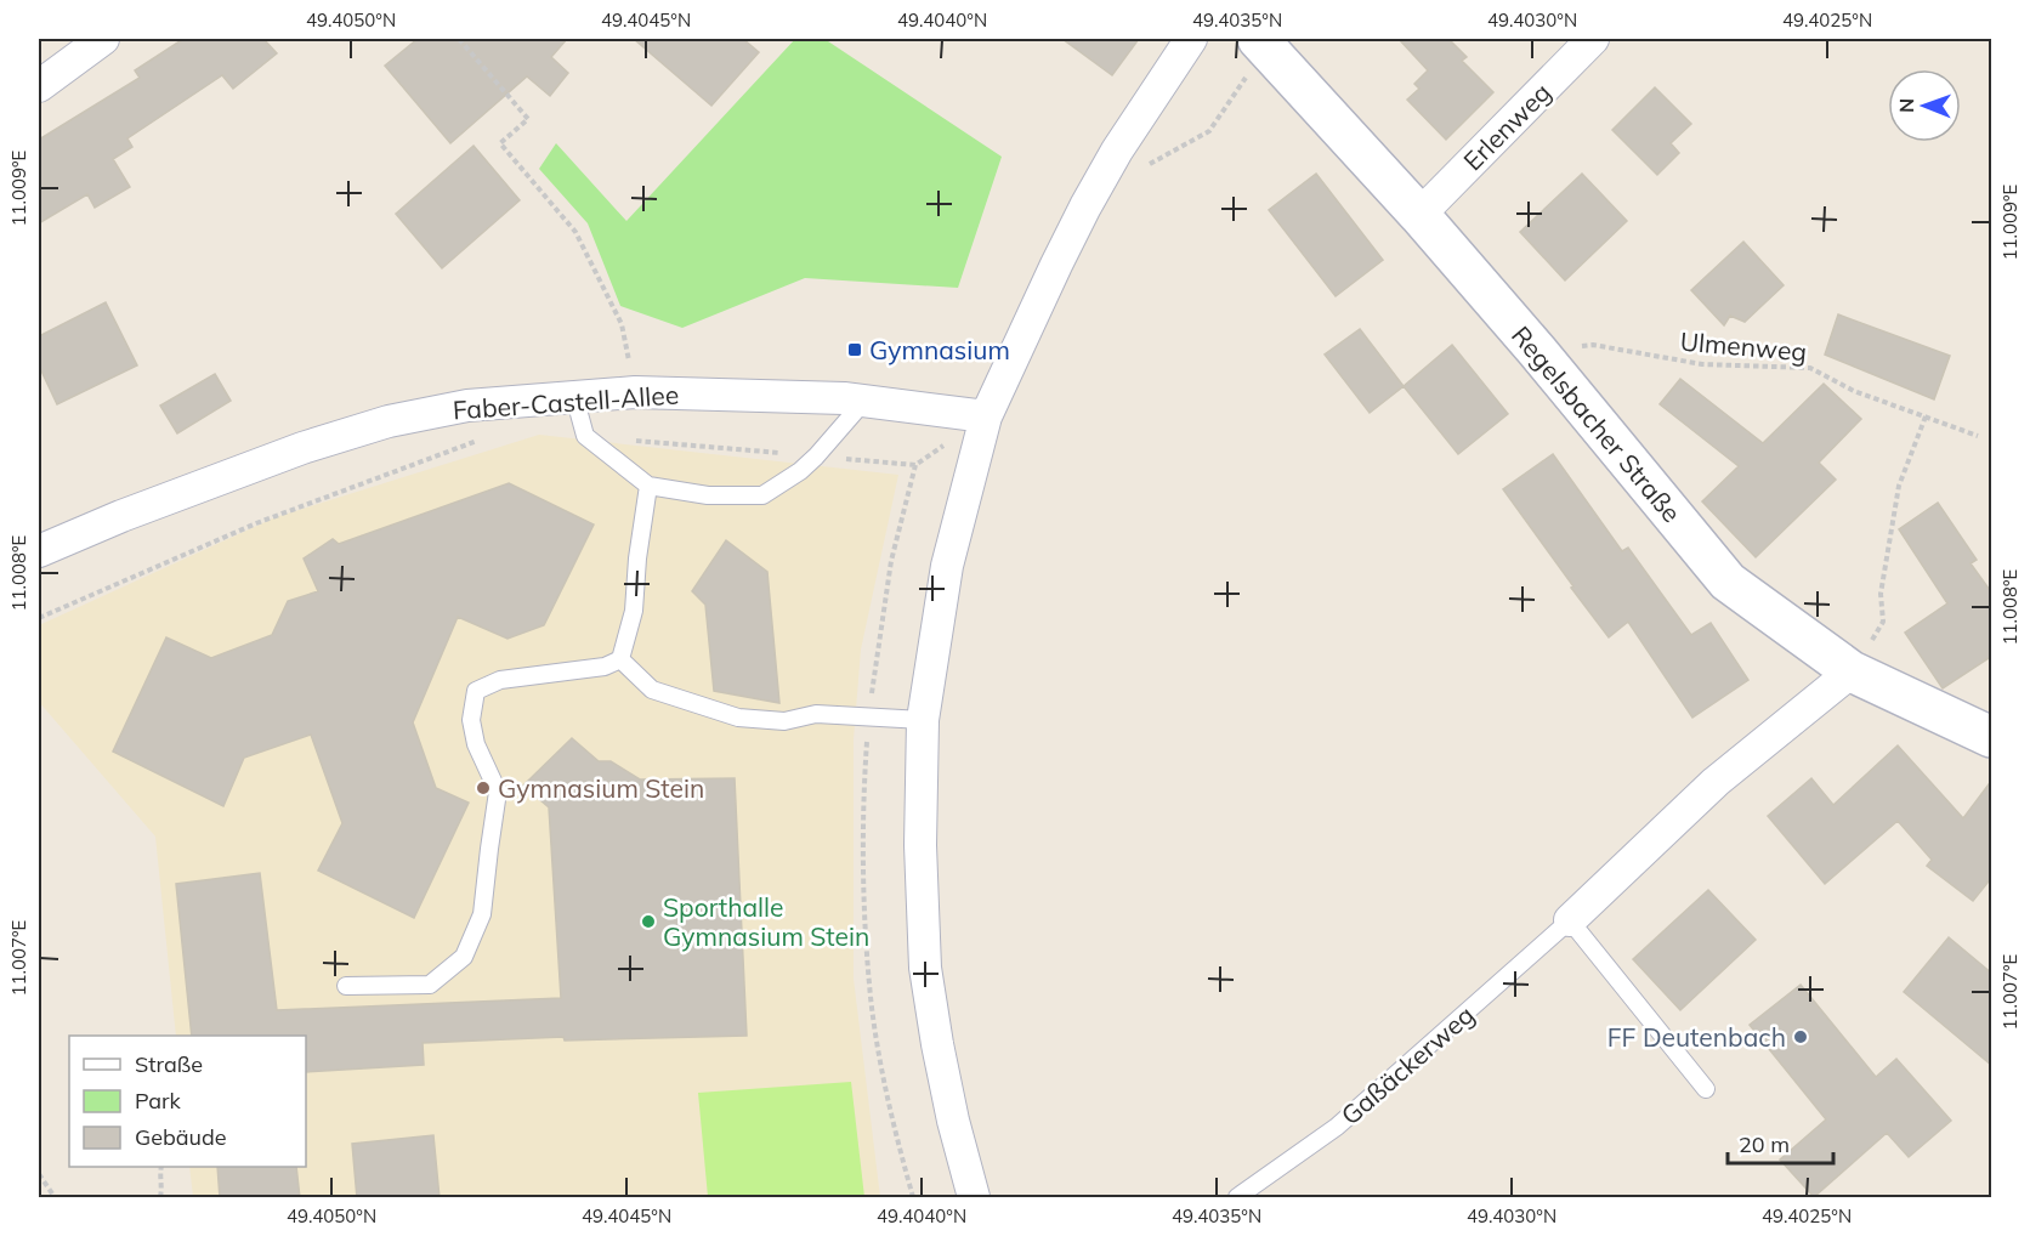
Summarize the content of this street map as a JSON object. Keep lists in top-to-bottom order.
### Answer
{
  "streets": {
    "street": [
      "Erlenweg",
      "Faber-Castell-Allee",
      "Regelsbacher Straße",
      "Gaßäckerweg"
    ],
    "path": ["Ulmenweg"]
  },
  "crossings": [
    ["Erlenweg", "Regelsbacher Straße"],
    ["Ulmenweg", "Regelsbacher Straße"],
    ["Regelsbacher Straße", "Gaßäckerweg"]
  ],
  "places": {
    "transit": ["Gymnasium"],
    "other": ["Gymnasium Stein", "Sporthalle Gymnasium Stein", "FF Deutenbach"]
  },
  "legend": ["Straße", "Park", "Gebäude"],
  "scale_bar": "20 m",
  "north": "left",
  "coordinates": [
    "49.4050°N",
    "49.4045°N",
    "49.4040°N",
    "49.4035°N",
    "49.4030°N",
    "49.4025°N",
    "11.009°E",
    "11.008°E",
    "11.007°E"
  ]
}
